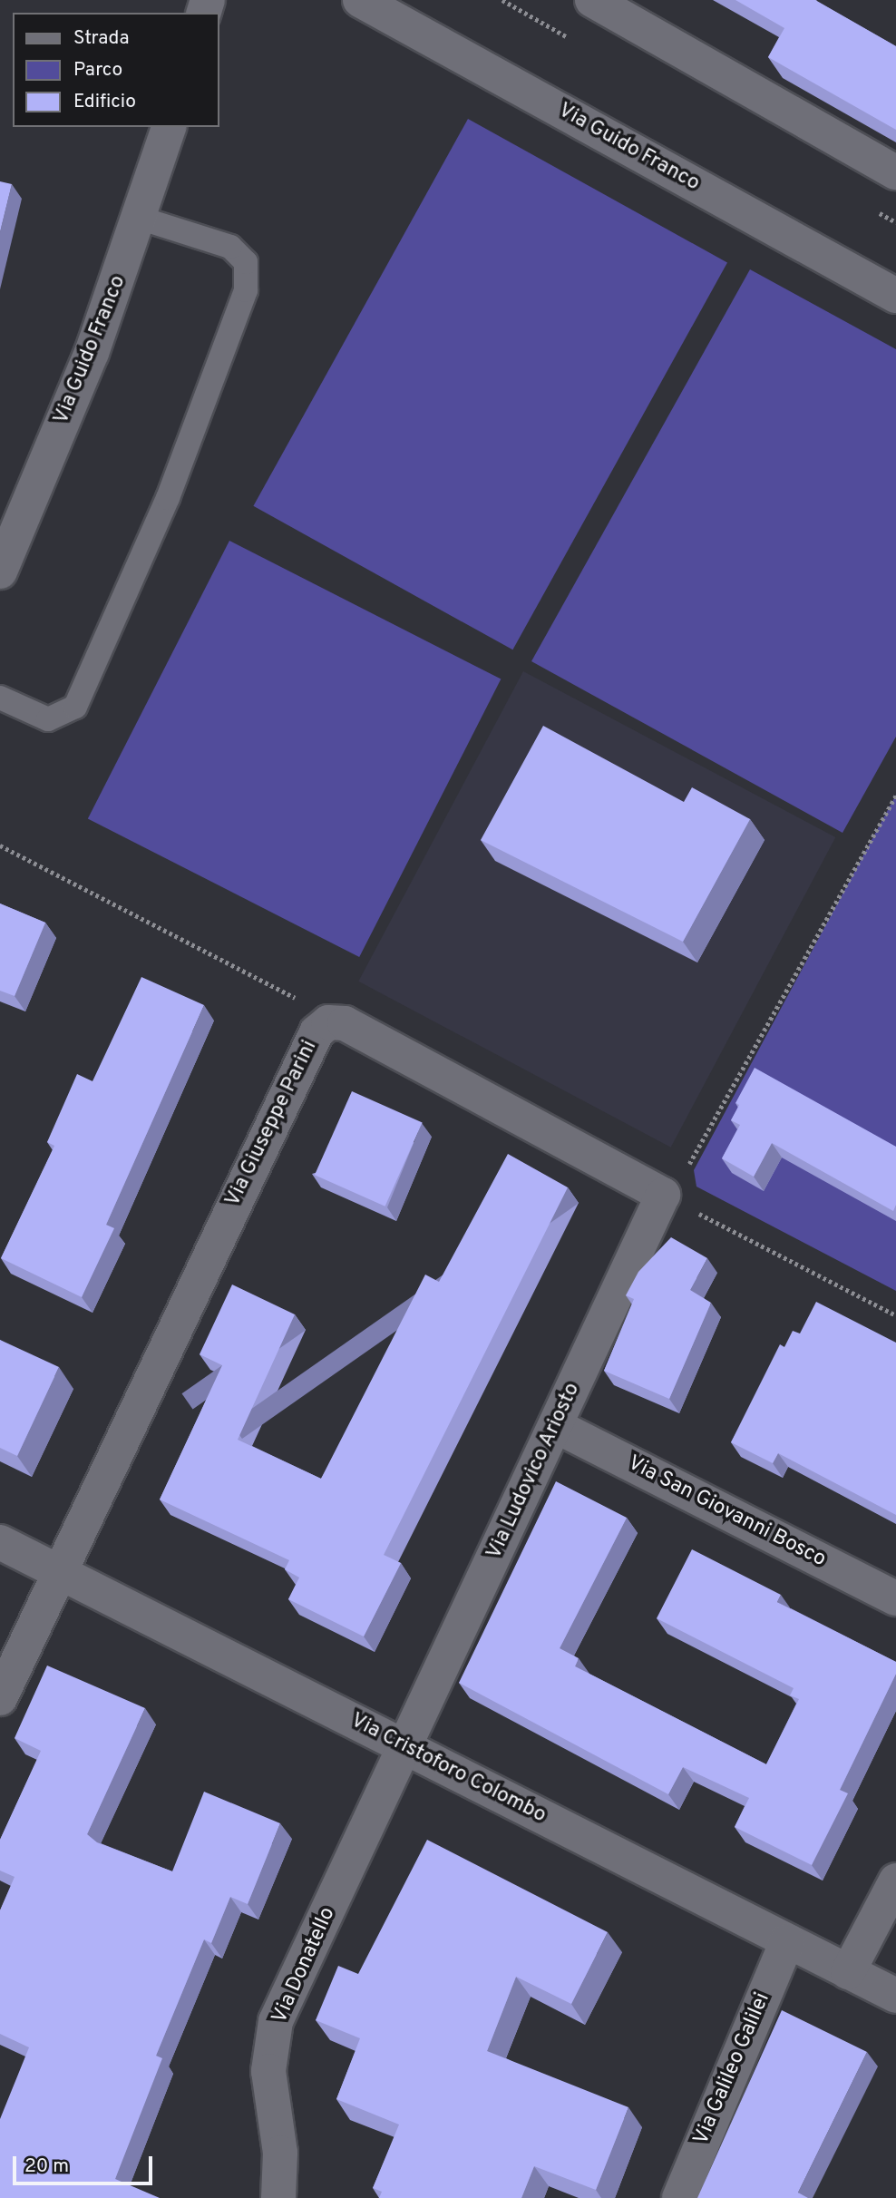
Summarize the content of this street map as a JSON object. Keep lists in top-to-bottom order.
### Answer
{
  "streets": {
    "street": [
      "Via Guido Franco",
      "Via Giuseppe Parini",
      "Via Ludovico Ariosto",
      "Via San Giovanni Bosco",
      "Via Cristoforo Colombo",
      "Via Donatello",
      "Via Galileo Galilei"
    ]
  },
  "crossings": [
    ["Via Giuseppe Parini", "Via Ludovico Ariosto"],
    ["Via Giuseppe Parini", "Via Cristoforo Colombo"],
    ["Via Ludovico Ariosto", "Via San Giovanni Bosco"],
    ["Via Ludovico Ariosto", "Via Cristoforo Colombo"],
    ["Via Ludovico Ariosto", "Via Donatello"],
    ["Via Cristoforo Colombo", "Via Donatello"],
    ["Via Cristoforo Colombo", "Via Galileo Galilei"]
  ],
  "legend": ["Strada", "Parco", "Edificio"],
  "scale_bar": "20 m"
}
